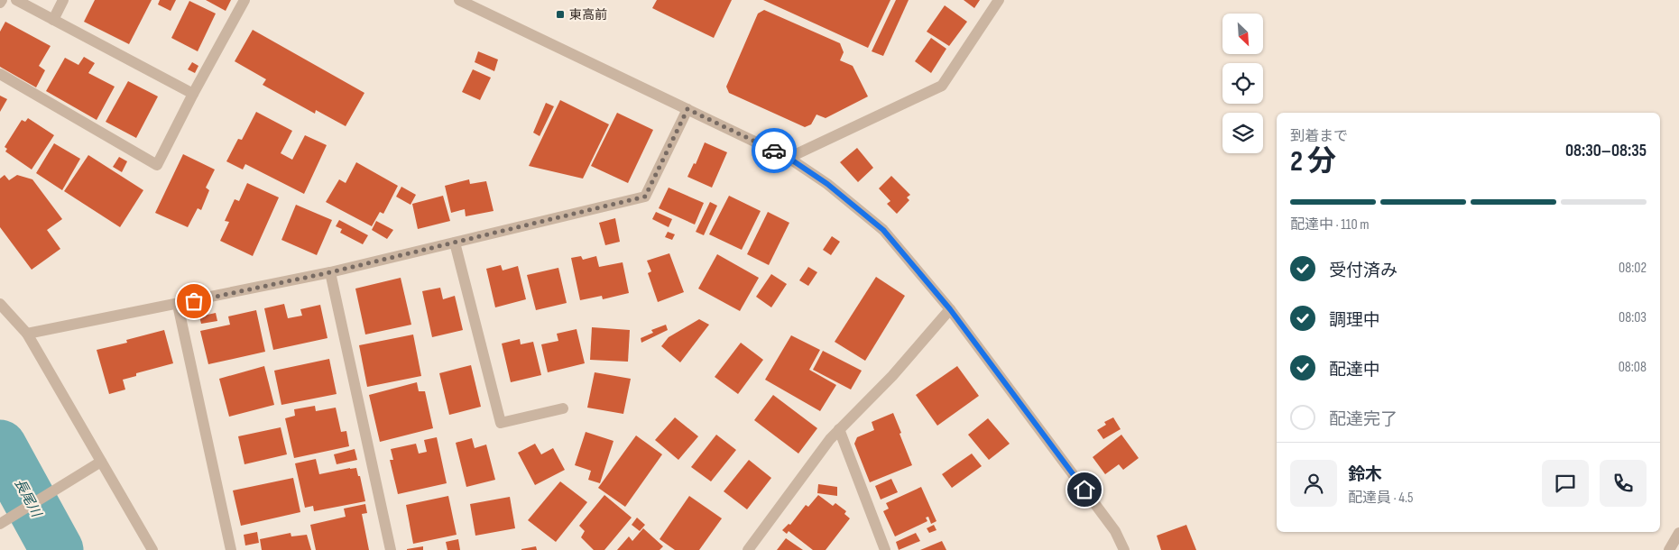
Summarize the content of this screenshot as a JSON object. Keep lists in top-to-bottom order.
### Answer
{
  "water": ["長尾川"],
  "places": {
    "transit": ["東高前"]
  },
  "north": "bottom right",
  "page": {
    "heading": ["2 分", "到着まで", "08:30–08:35"],
    "panel": ["鈴木", "配達員 · 4.5"],
    "bar": "配達中 · 110 m",
    "list": [
      ["受付済み", "08:02"],
      ["調理中", "08:03"],
      ["配達中", "08:08"],
      "配達完了"
    ]
  }
}
